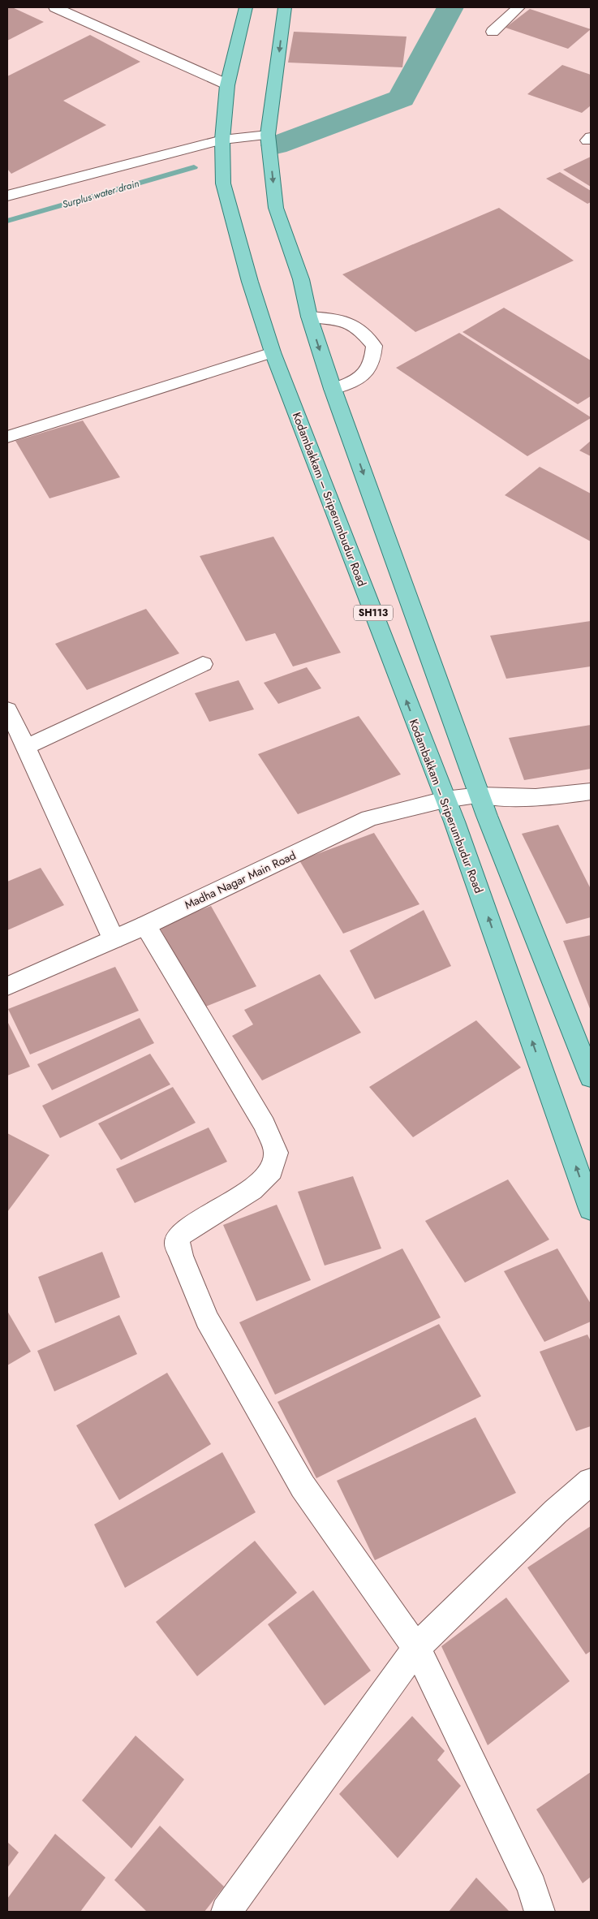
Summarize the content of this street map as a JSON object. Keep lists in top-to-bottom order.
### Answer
{
  "streets": {
    "main road": ["Kodambakkam – Sriperumbudur Road", "SH113"],
    "street": ["Madha Nagar Main Road"]
  },
  "crossings": [
    ["Kodambakkam – Sriperumbudur Road", "Madha Nagar Main Road"]
  ],
  "water": ["Surplus water drain"]
}
